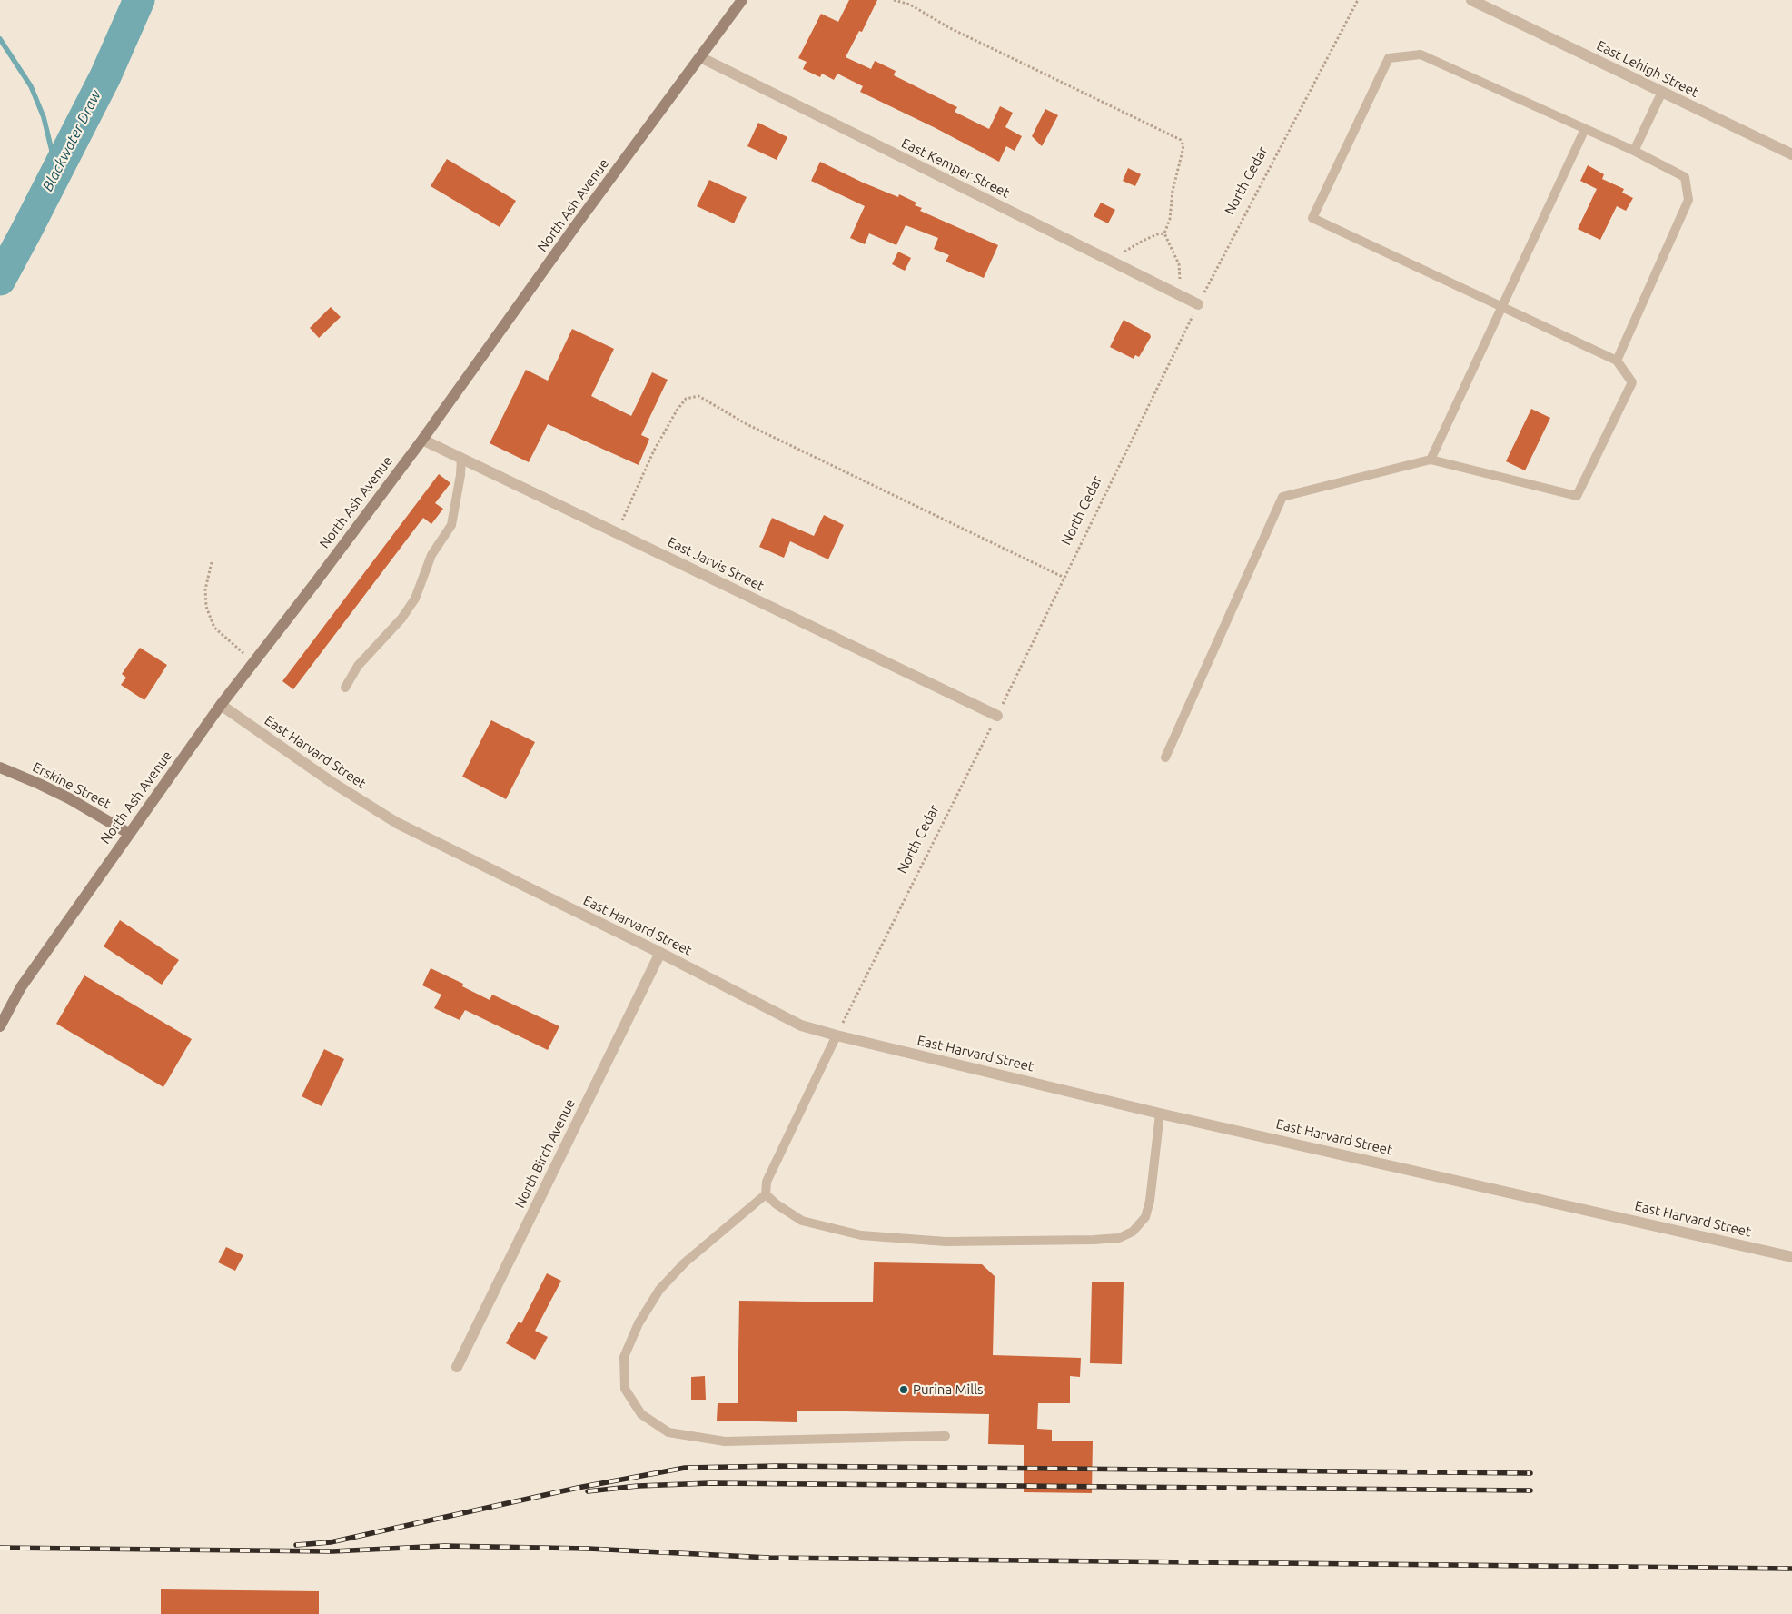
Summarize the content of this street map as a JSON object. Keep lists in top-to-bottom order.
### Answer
{
  "streets": {
    "street": [
      "East Lehigh Street",
      "East Kemper Street",
      "North Ash Avenue",
      "East Jarvis Street",
      "East Harvard Street",
      "Erskine Street",
      "North Birch Avenue"
    ],
    "path": ["North Cedar"]
  },
  "crossings": [
    ["East Kemper Street", "North Cedar"],
    ["East Kemper Street", "North Ash Avenue"],
    ["North Cedar", "East Jarvis Street"],
    ["North Cedar", "East Harvard Street"],
    ["North Ash Avenue", "East Jarvis Street"],
    ["North Ash Avenue", "East Harvard Street"],
    ["North Ash Avenue", "Erskine Street"],
    ["East Harvard Street", "North Birch Avenue"]
  ],
  "water": ["Blackwater Draw"],
  "places": ["Purina Mills"]
}
